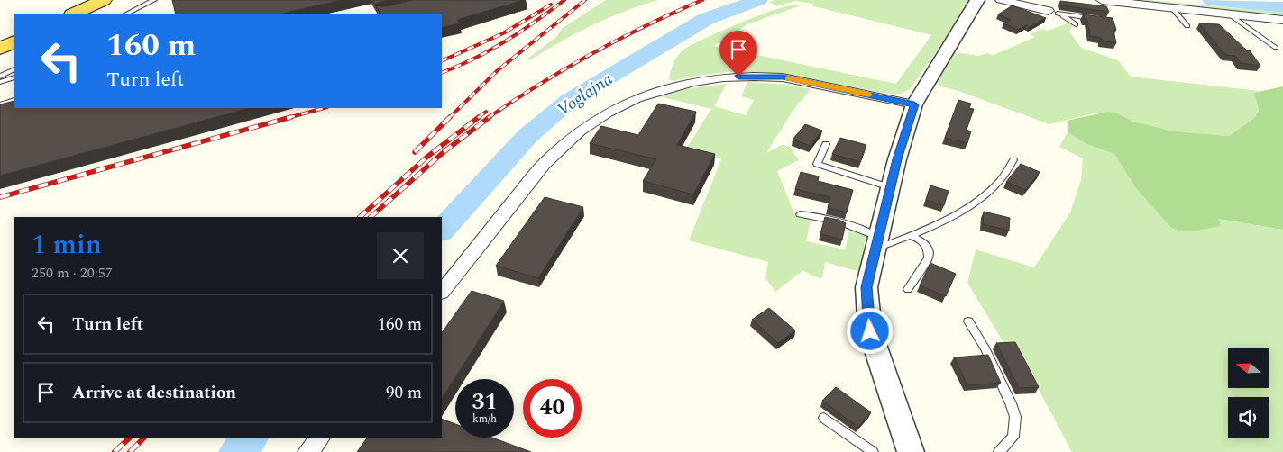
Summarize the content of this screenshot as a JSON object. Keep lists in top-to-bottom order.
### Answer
{
  "water": ["Voglajna"],
  "north": "left",
  "page": {
    "turn": ["160 m", "Turn left"],
    "heading": ["1 min", "250 m · 20:57"],
    "list": [
      {
        "name": "Turn left",
        "value": "160 m"
      },
      {
        "name": "Arrive at destination",
        "value": "90 m"
      }
    ],
    "speed": "31 km/h",
    "limit": "40"
  }
}
